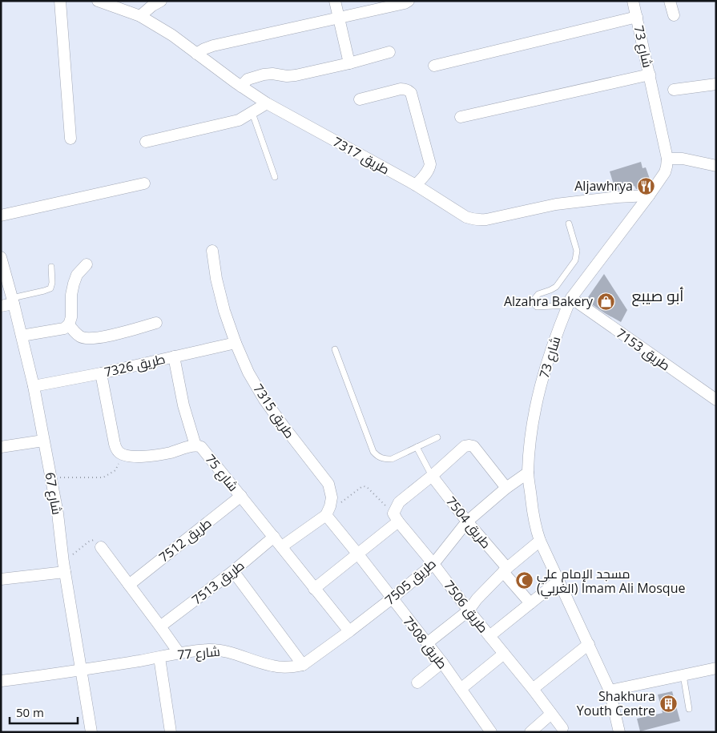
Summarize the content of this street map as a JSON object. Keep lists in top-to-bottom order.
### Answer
{
  "streets": {
    "street": [
      "شارع 73",
      "طريق 7317",
      "طريق 7153",
      "طريق 7326",
      "طريق 7315",
      "شارع 75",
      "شارع 67",
      "طريق 7504",
      "طريق 7512",
      "طريق 7505",
      "طريق 7513",
      "طريق 7506",
      "طريق 7508",
      "شارع 77"
    ]
  },
  "crossings": [
    ["شارع 73", "طريق 7317"],
    ["شارع 73", "طريق 7153"],
    ["شارع 73", "طريق 7505"],
    ["طريق 7326", "طريق 7315"],
    ["طريق 7326", "شارع 67"],
    ["شارع 75", "طريق 7512"],
    ["شارع 75", "طريق 7505"],
    ["شارع 75", "طريق 7513"],
    ["شارع 67", "شارع 77"],
    ["طريق 7504", "طريق 7505"],
    ["طريق 7505", "طريق 7506"],
    ["طريق 7505", "طريق 7508"],
    ["طريق 7505", "شارع 77"]
  ],
  "districts": ["أبو صيبع"],
  "places": {
    "restaurant": ["Aljawhrya"],
    "shop": ["Alzahra Bakery"],
    "mosque": ["مسجد الإمام علي (الغربي) Imam Ali Mosque"],
    "building": ["Shakhura Youth Centre"]
  },
  "scale_bar": "50 m"
}
